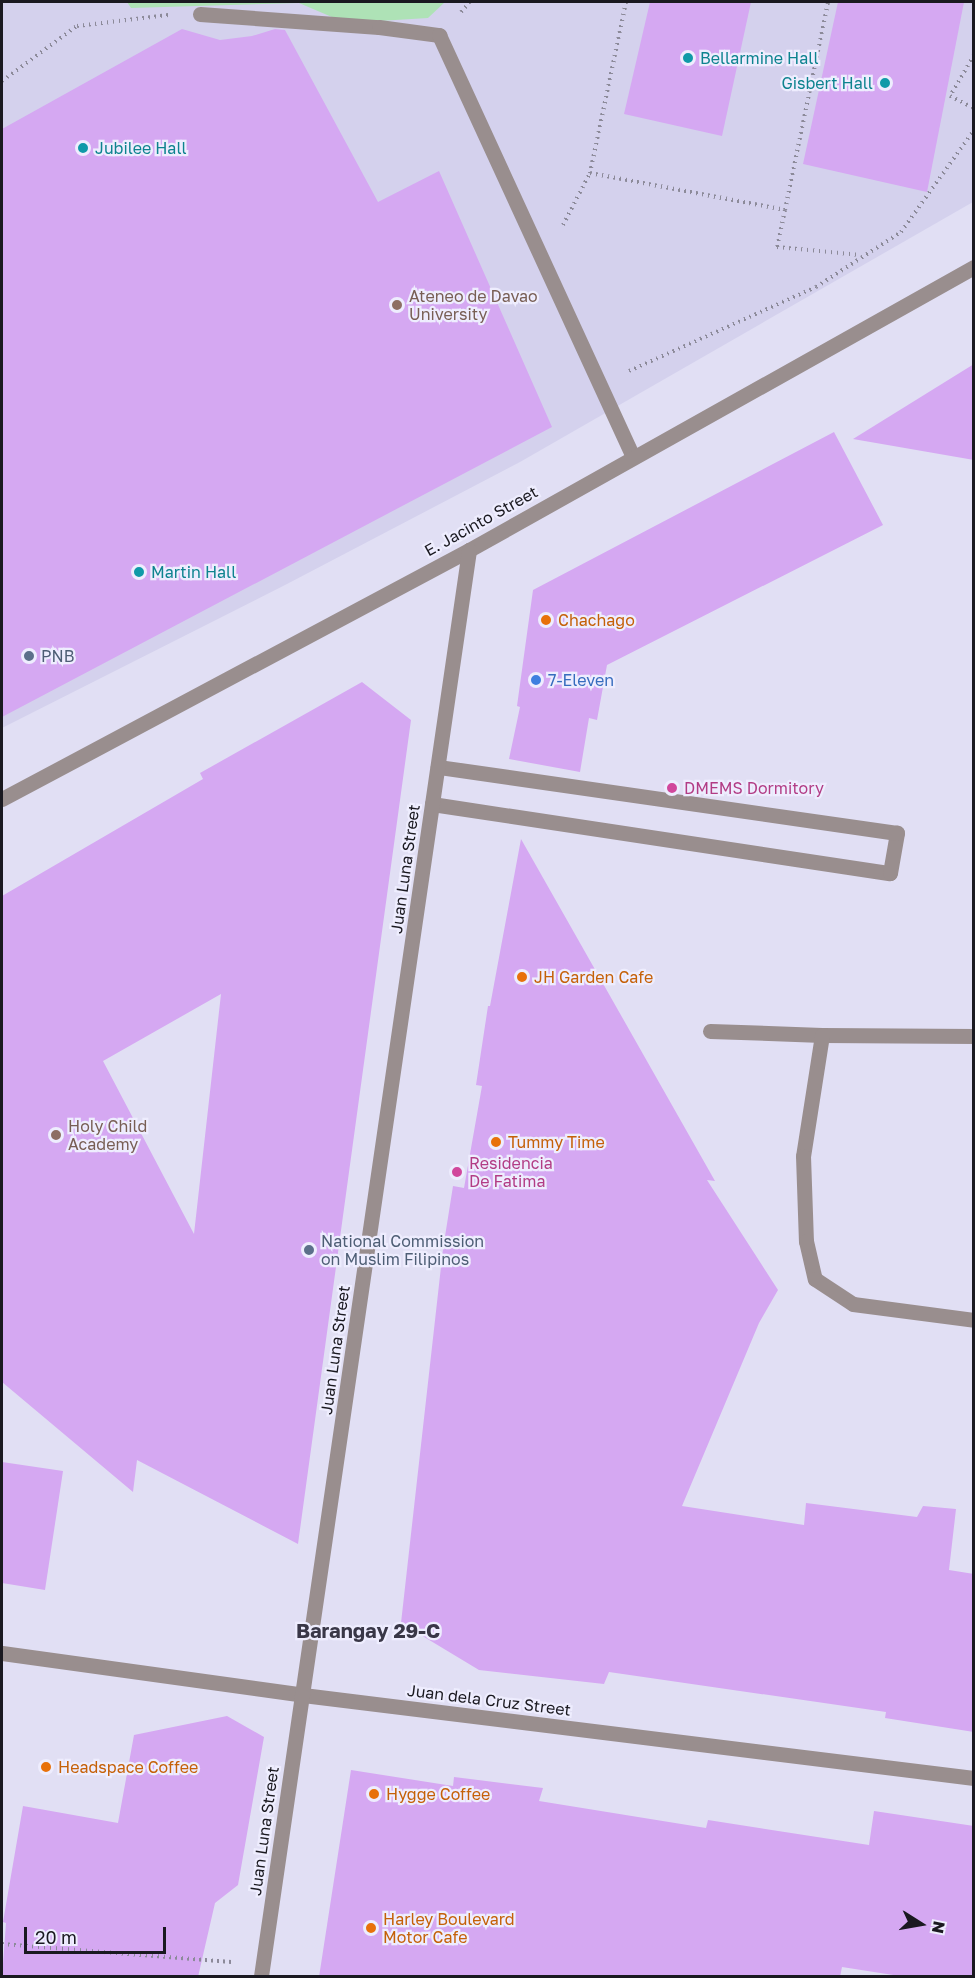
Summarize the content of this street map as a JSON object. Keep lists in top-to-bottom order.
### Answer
{
  "streets": {
    "street": ["E. Jacinto Street", "Juan Luna Street", "Juan dela Cruz Street"]
  },
  "crossings": [
    ["E. Jacinto Street", "Juan Luna Street"],
    ["Juan Luna Street", "Juan dela Cruz Street"]
  ],
  "districts": ["Barangay 29-C"],
  "places": [
    "Bellarmine Hall",
    "Gisbert Hall",
    "Jubilee Hall",
    "Ateneo de Davao University",
    "Martin Hall",
    "Chachago",
    "PNB",
    "7-Eleven",
    "DMEMS Dormitory",
    "JH Garden Cafe",
    "Holy Child Academy",
    "Tummy Time",
    "Residencia De Fatima",
    "National Commission on Muslim Filipinos",
    "Headspace Coffee",
    "Hygge Coffee",
    "Harley Boulevard Motor Cafe"
  ],
  "scale_bar": "20 m",
  "north": "right"
}
